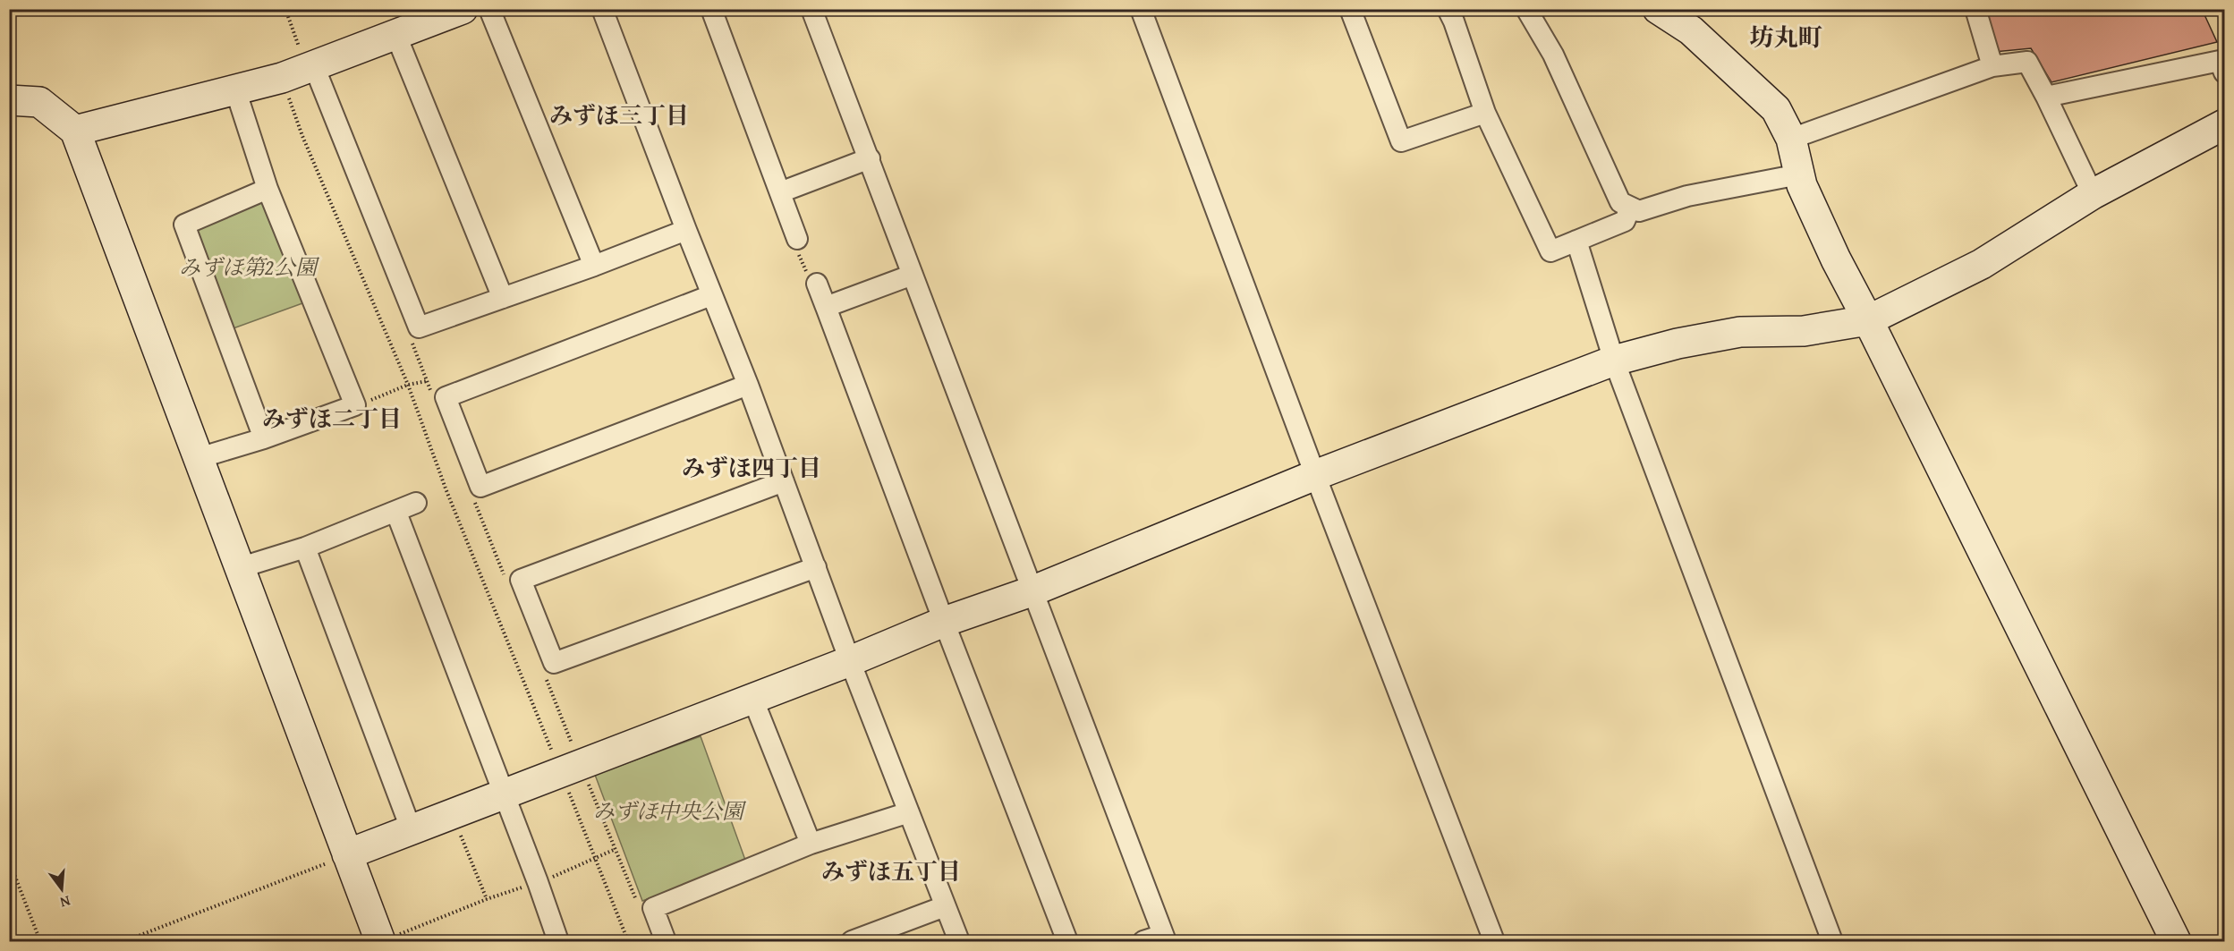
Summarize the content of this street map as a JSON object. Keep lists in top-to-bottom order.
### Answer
{
  "districts": [
    "坊丸町",
    "みずほ三丁目",
    "みずほ二丁目",
    "みずほ四丁目",
    "みずほ五丁目"
  ],
  "parks": ["みずほ第2公園", "みずほ中央公園"],
  "north": "bottom"
}
